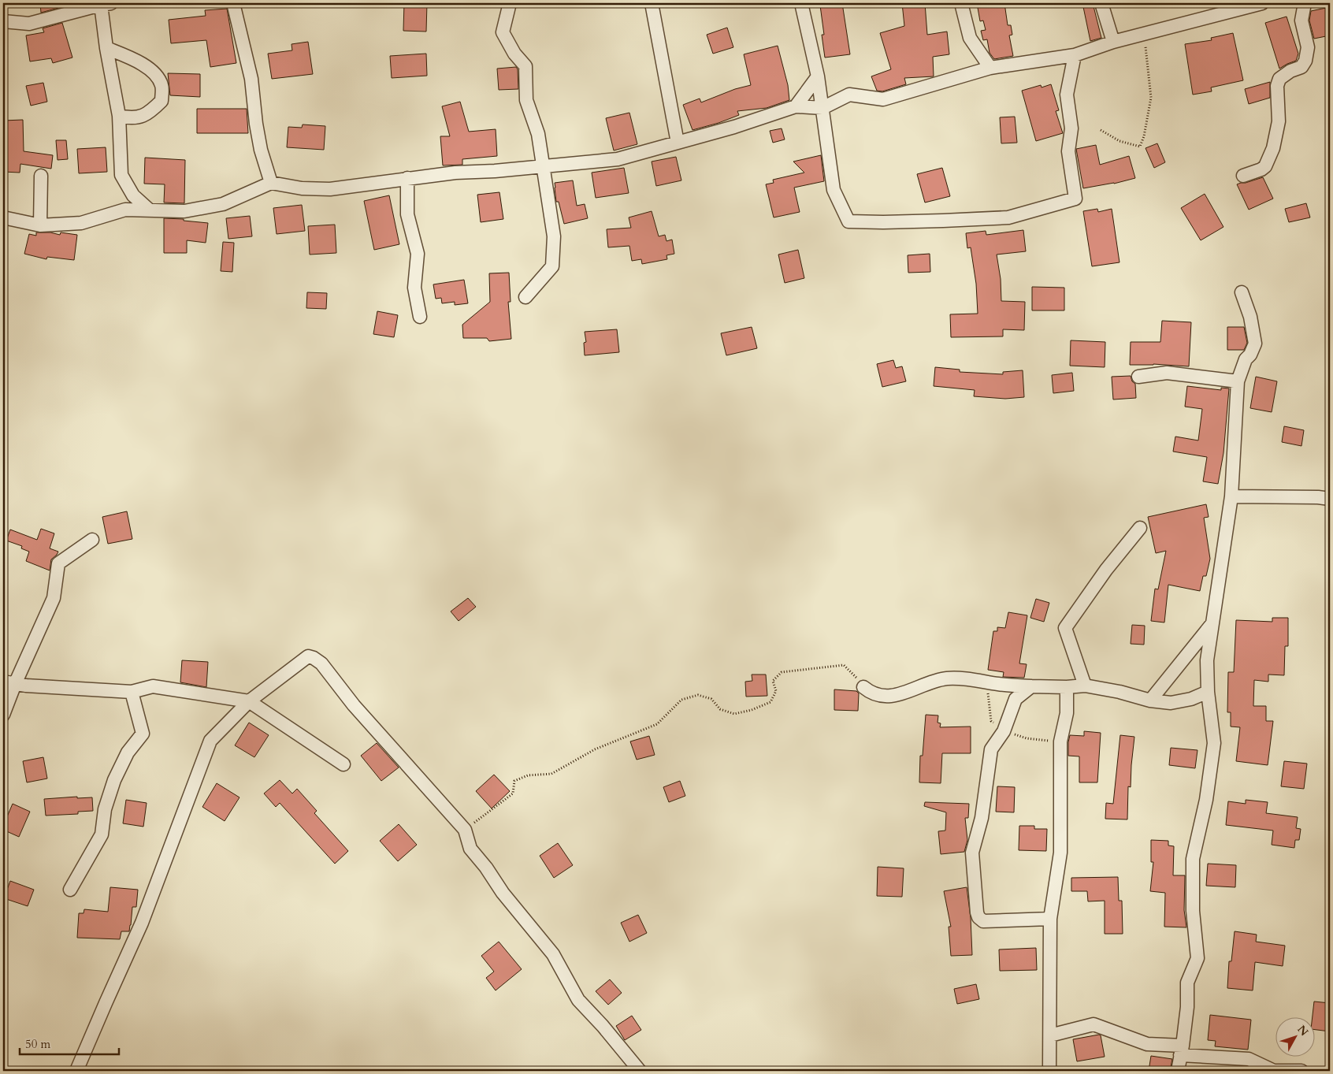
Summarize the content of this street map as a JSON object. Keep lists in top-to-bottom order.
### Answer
{
  "scale_bar": "50 m",
  "north": "top right"
}
